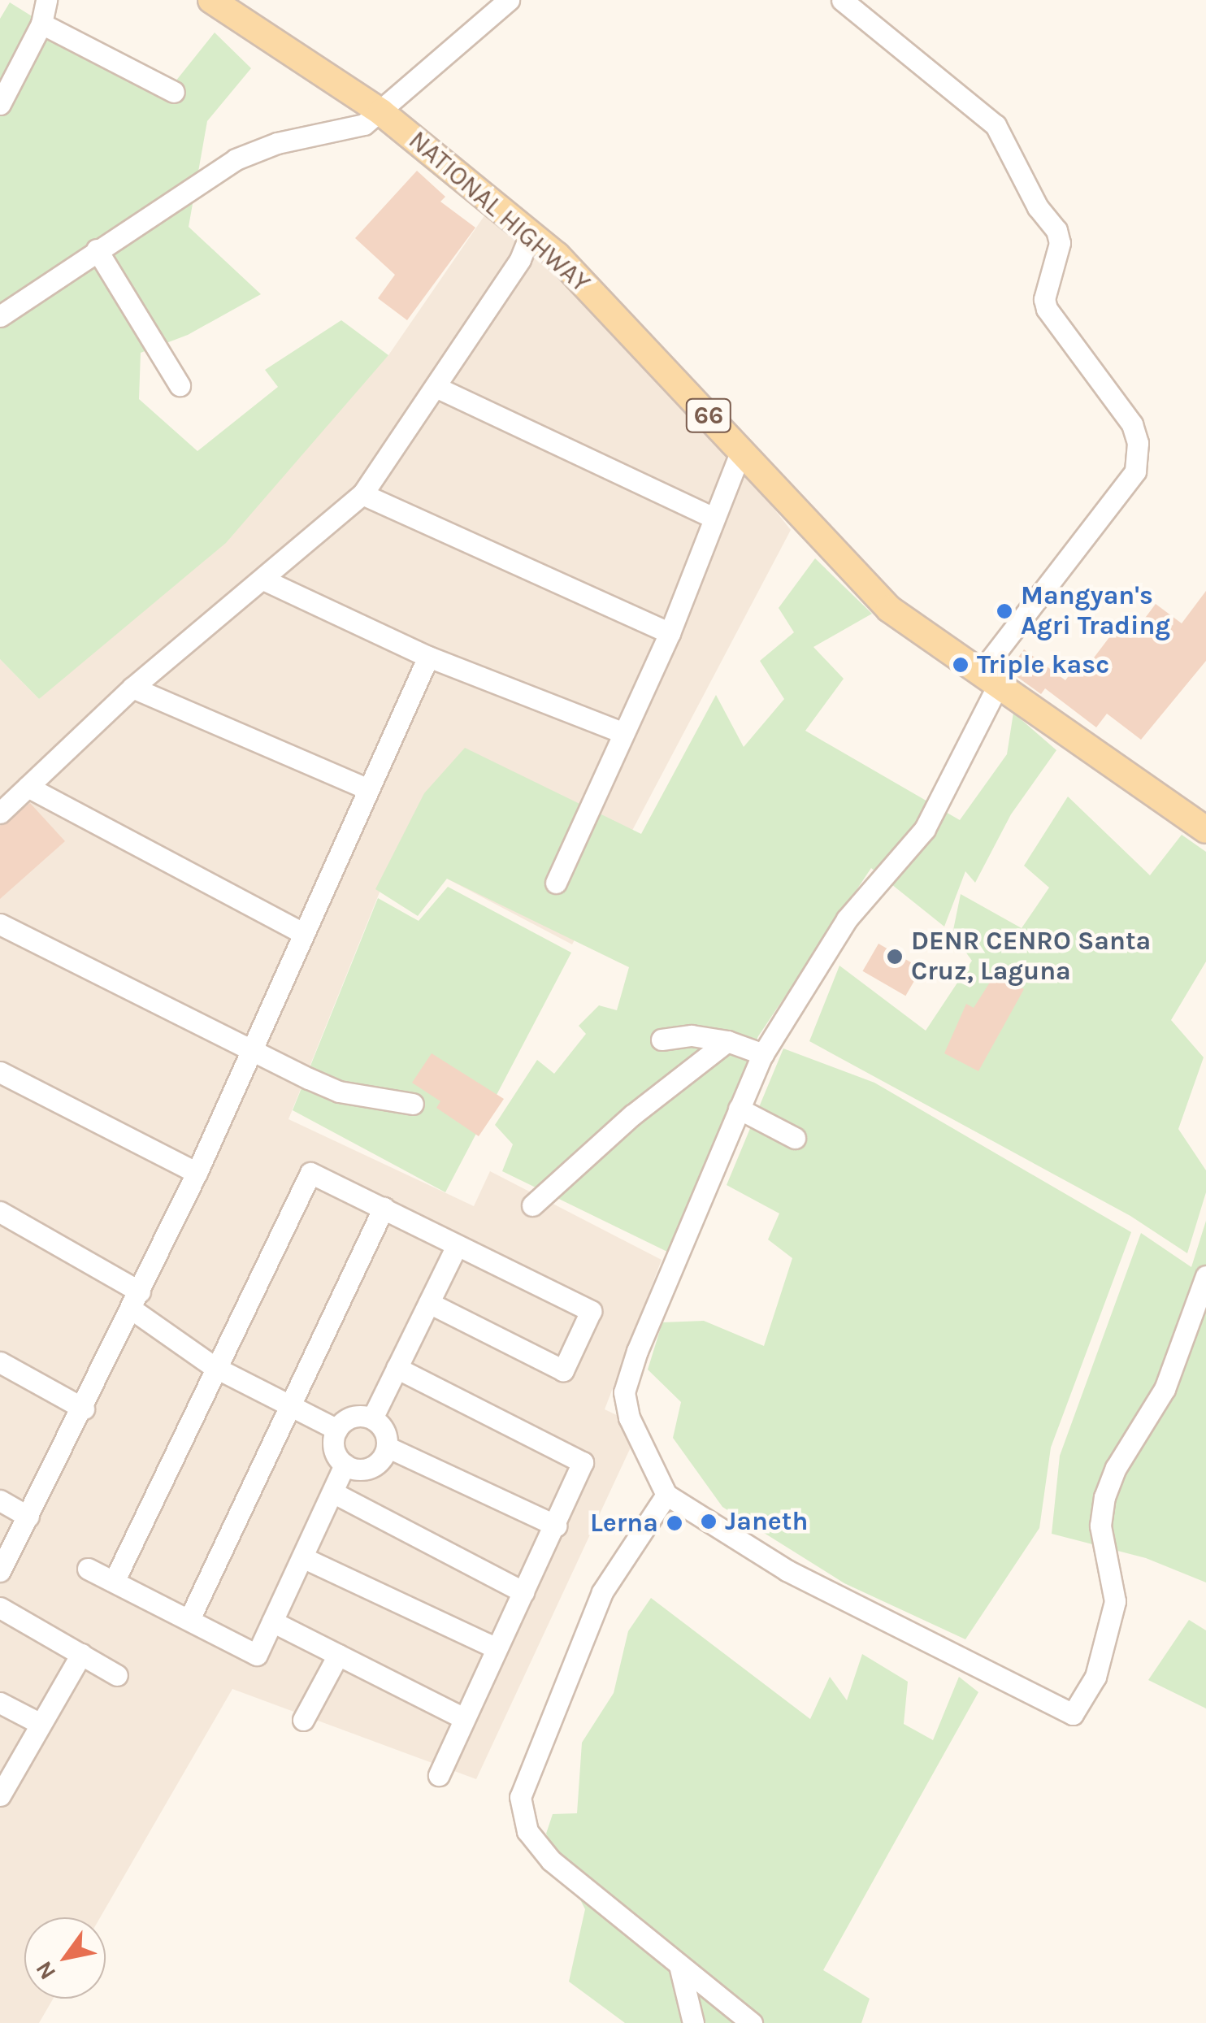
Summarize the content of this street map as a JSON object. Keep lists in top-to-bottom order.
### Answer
{
  "streets": {
    "main road": ["NATIONAL HIGHWAY", "66"]
  },
  "places": [
    "Mangyan's Agri Trading",
    "Triple kasc",
    "DENR CENRO Santa Cruz, Laguna",
    "Janeth",
    "Lerna"
  ],
  "north": "bottom left"
}
